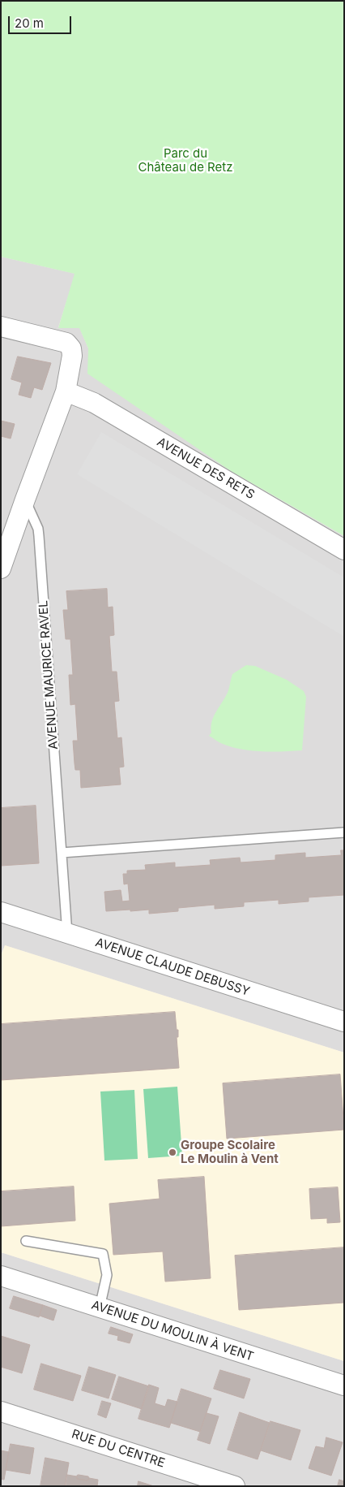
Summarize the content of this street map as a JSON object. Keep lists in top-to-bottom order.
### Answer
{
  "streets": {
    "street": [
      "AVENUE DES RETS",
      "AVENUE CLAUDE DEBUSSY",
      "AVENUE DU MOULIN À VENT",
      "RUE DU CENTRE"
    ],
    "lane": ["AVENUE MAURICE RAVEL"]
  },
  "crossings": [
    ["AVENUE MAURICE RAVEL", "AVENUE CLAUDE DEBUSSY"]
  ],
  "parks": ["Parc du Château de Retz"],
  "places": ["Groupe Scolaire Le Moulin à Vent"],
  "scale_bar": "20 m"
}
